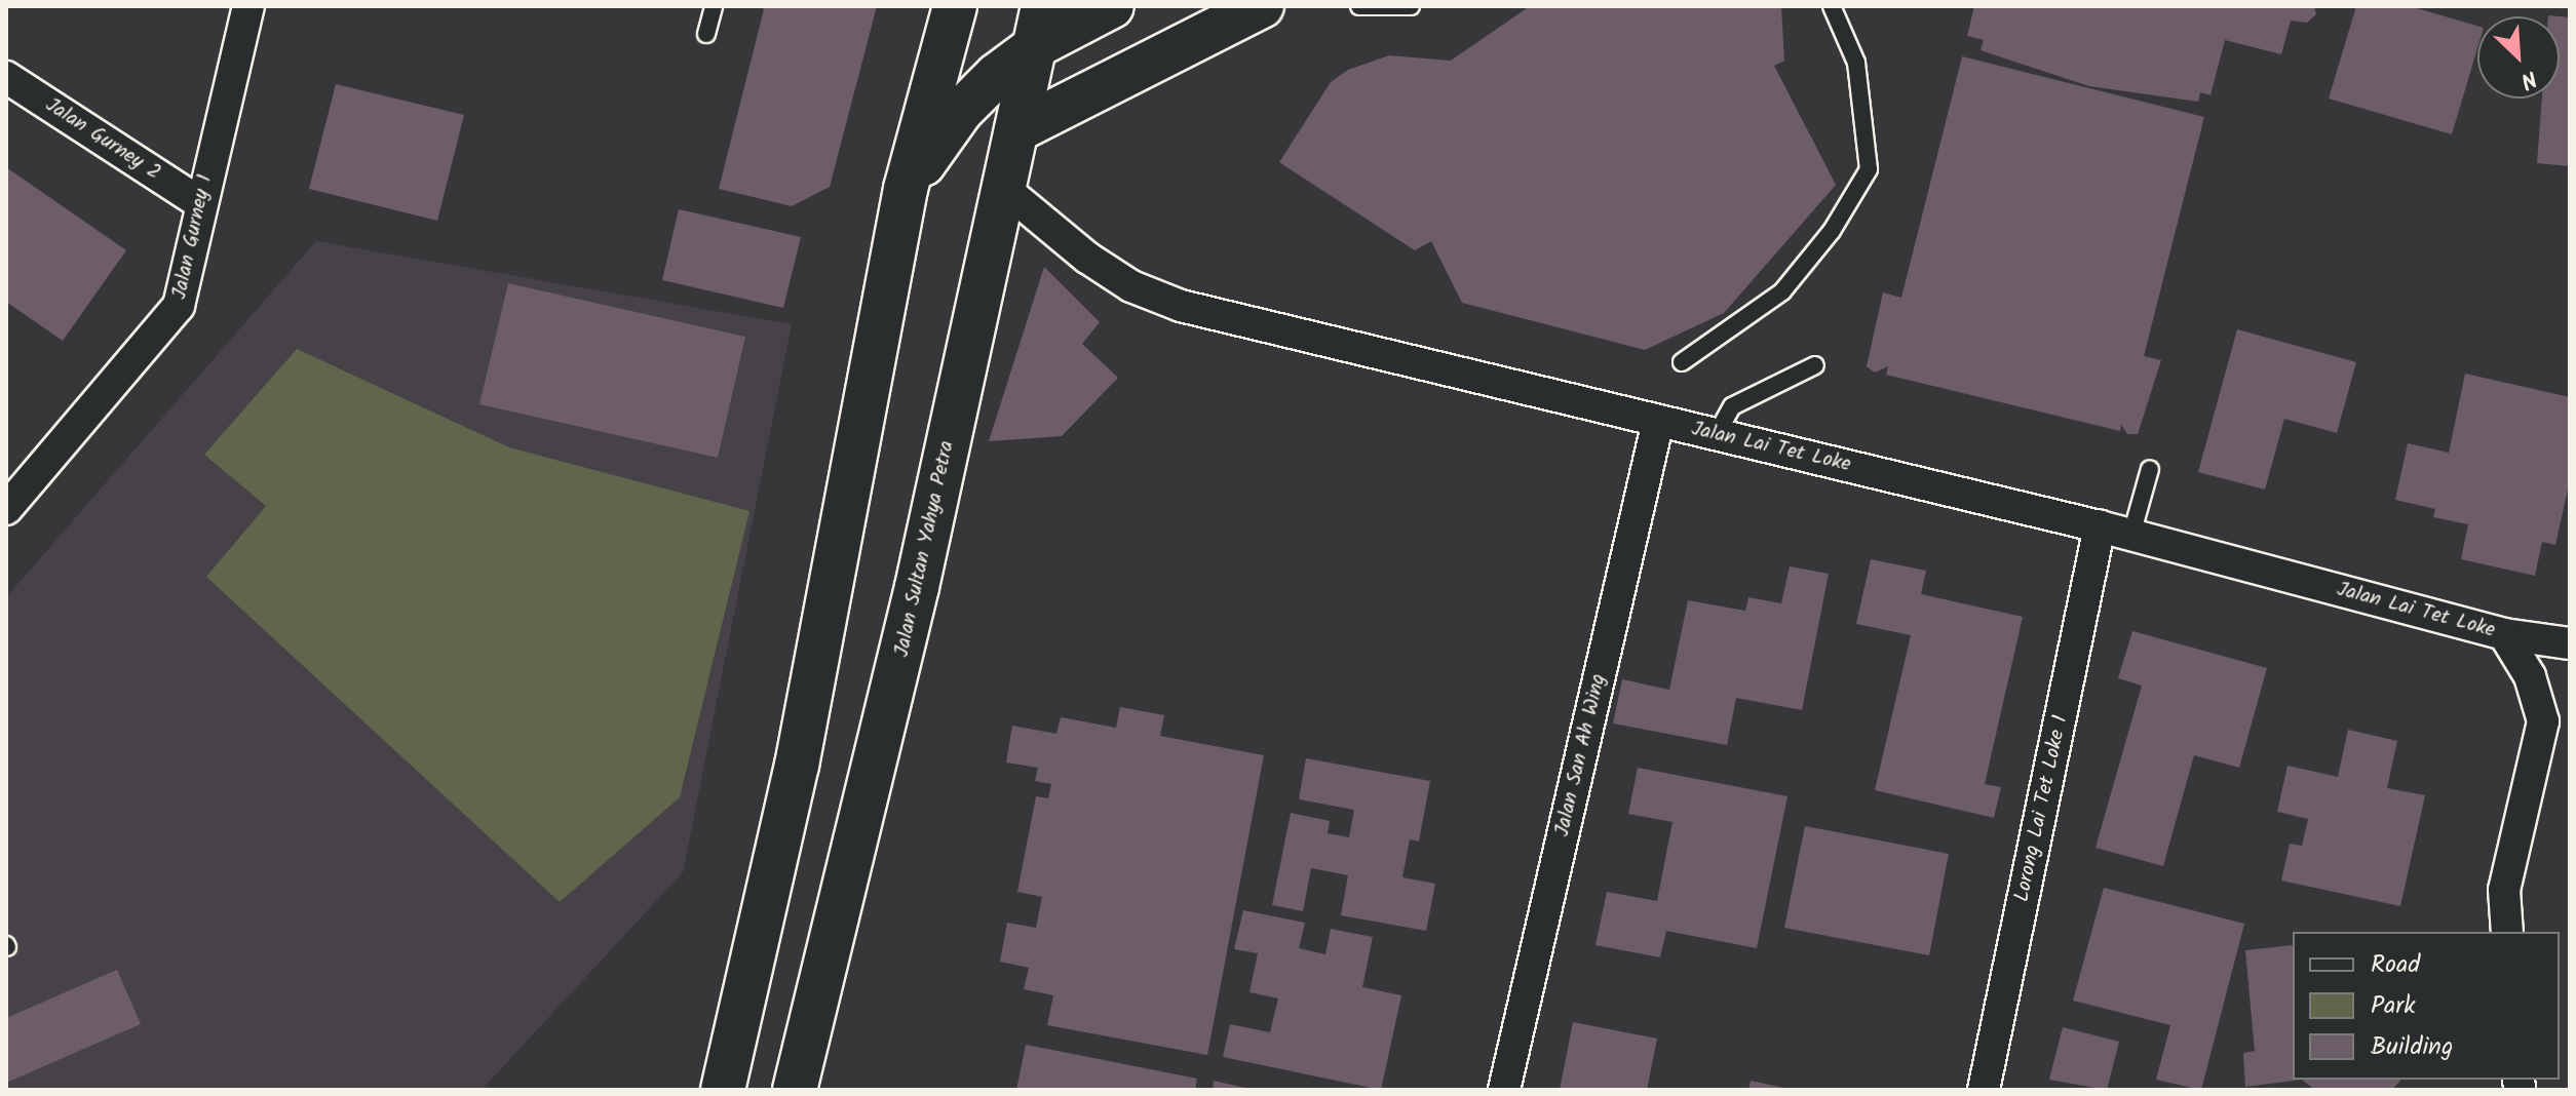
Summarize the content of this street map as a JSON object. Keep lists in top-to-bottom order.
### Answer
{
  "streets": {
    "main road": ["Jalan Sultan Yahya Petra"],
    "street": [
      "Jalan Gurney 2",
      "Jalan Gurney 1",
      "Jalan Lai Tet Loke",
      "Jalan San Ah Wing",
      "Lorong Lai Tet Loke 1"
    ]
  },
  "crossings": [
    ["Jalan Gurney 2", "Jalan Gurney 1"],
    ["Jalan Lai Tet Loke", "Jalan Sultan Yahya Petra"],
    ["Jalan Lai Tet Loke", "Jalan San Ah Wing"],
    ["Jalan Lai Tet Loke", "Lorong Lai Tet Loke 1"]
  ],
  "legend": ["Road", "Park", "Building"],
  "north": "bottom right"
}
